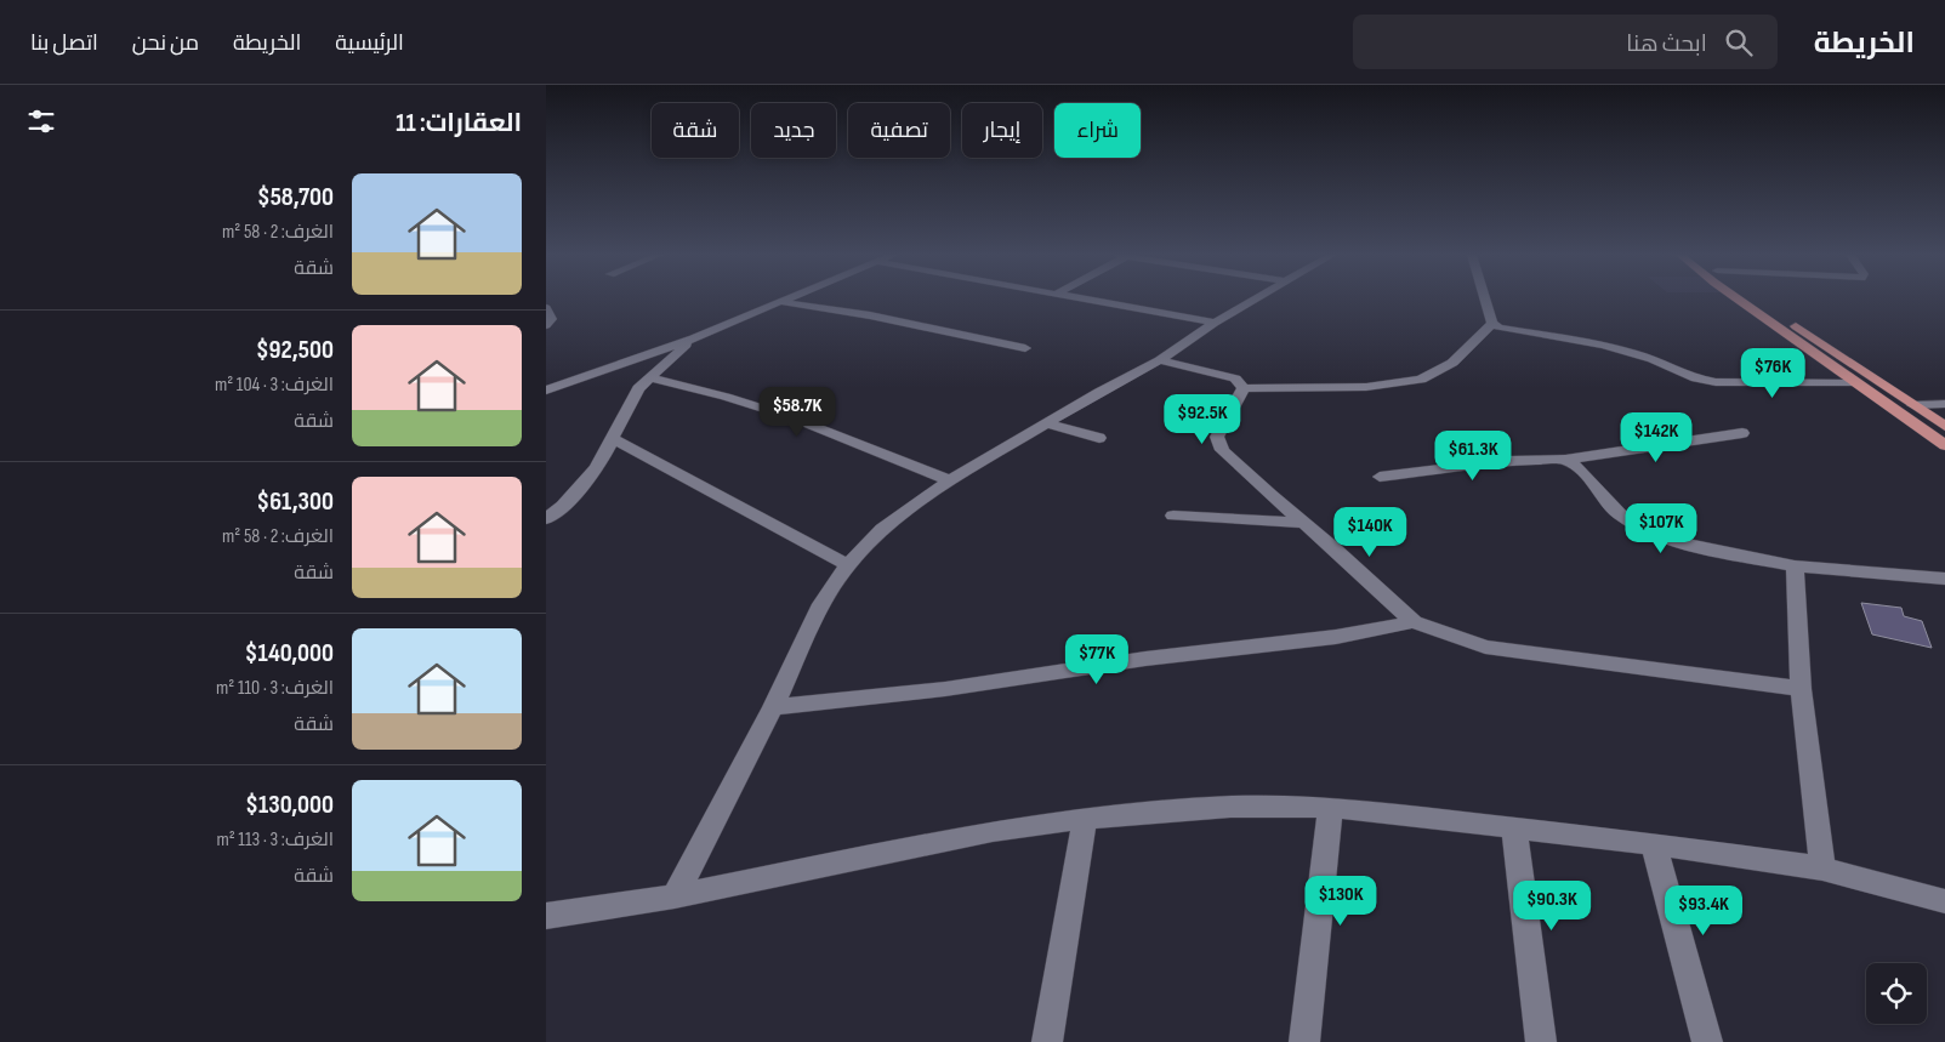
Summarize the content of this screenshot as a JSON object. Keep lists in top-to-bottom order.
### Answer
{
  "page": {
    "header": "الخريطة",
    "search": "ابحث هنا",
    "nav": [
      "الرئيسية",
      "الخريطة",
      "من نحن",
      "اتصل بنا"
    ],
    "heading": "العقارات: 11",
    "chip": [
      "شراء",
      "إيجار",
      "تصفية",
      "جديد",
      "شقة"
    ],
    "list": [
      {
        "name": "$58,700",
        "note": "الغرف: 2 · 58 m² · شقة"
      },
      {
        "name": "$92,500",
        "note": "الغرف: 3 · 104 m² · شقة"
      },
      {
        "name": "$61,300",
        "note": "الغرف: 2 · 58 m² · شقة"
      },
      {
        "name": "$140,000",
        "note": "الغرف: 3 · 110 m² · شقة"
      },
      {
        "name": "$130,000",
        "note": "الغرف: 3 · 113 m² · شقة"
      }
    ],
    "price": [
      "$76K",
      "$58.7K",
      "$92.5K",
      "$142K",
      "$61.3K",
      "$107K",
      "$140K",
      "$77K",
      "$130K",
      "$90.3K",
      "$93.4K"
    ]
  }
}
